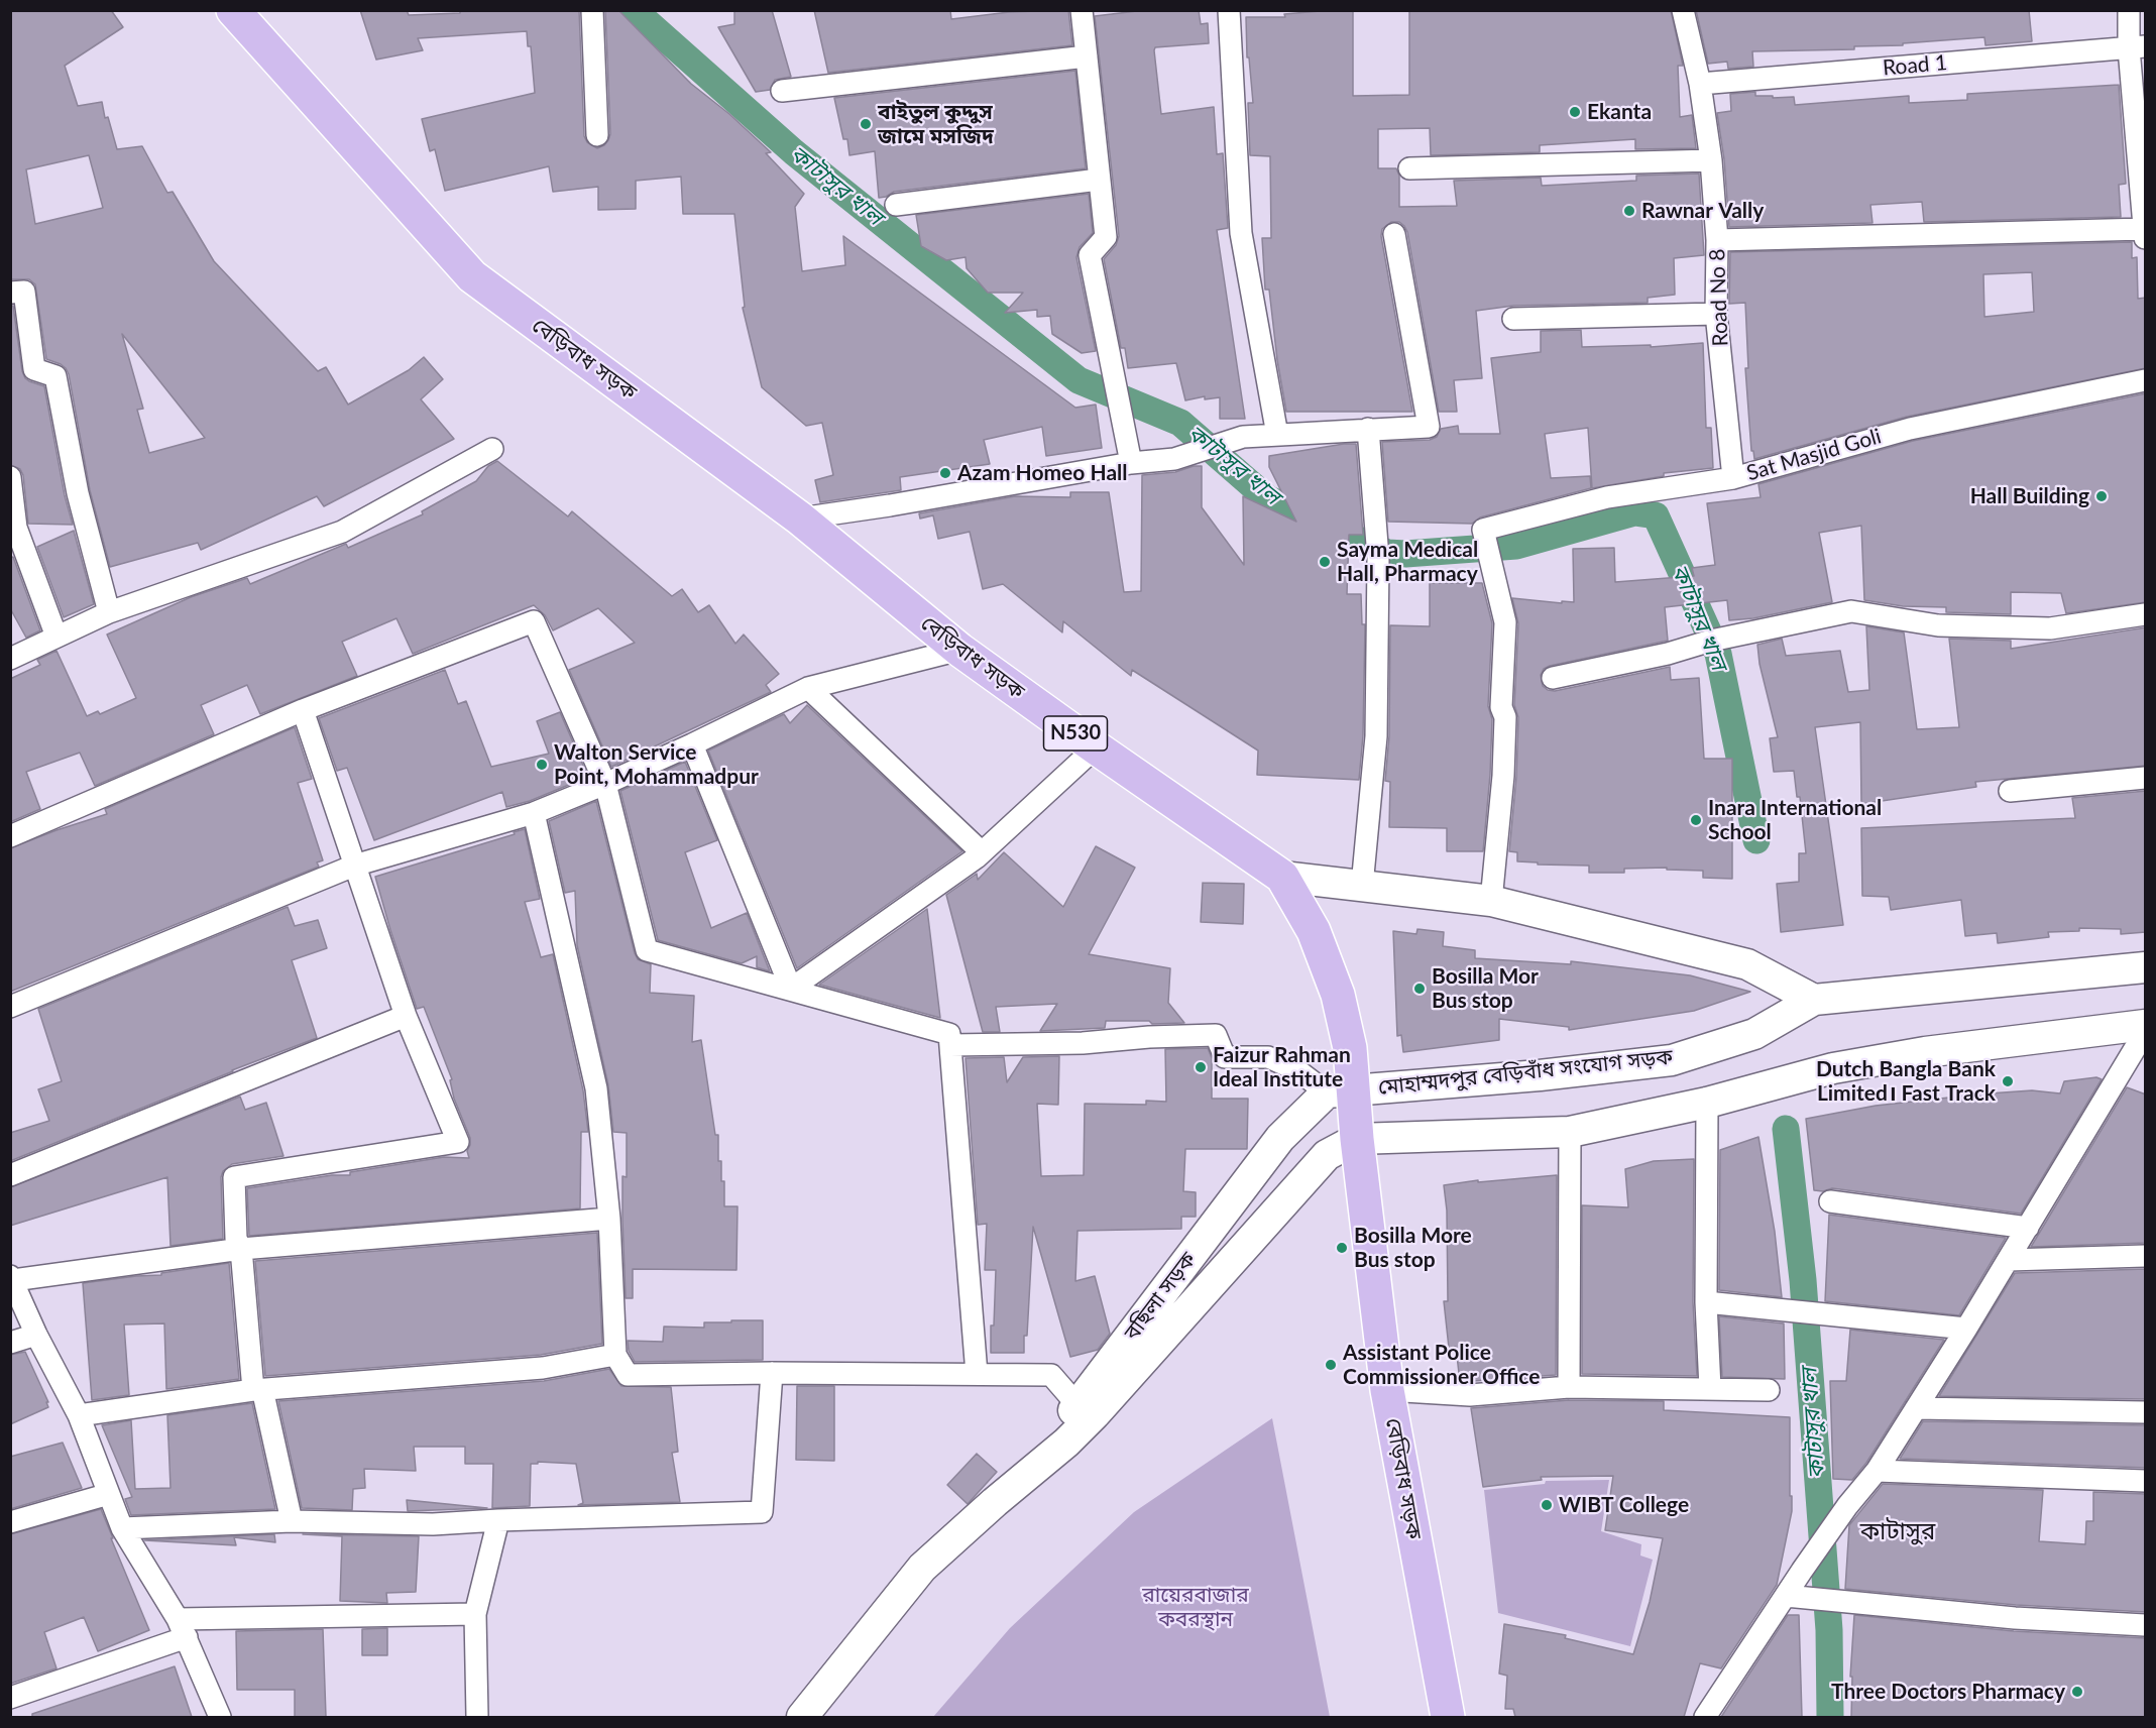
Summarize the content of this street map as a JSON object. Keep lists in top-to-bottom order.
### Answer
{
  "streets": {
    "highway": ["বেড়িবাধ সড়ক", "N530"],
    "main road": ["মোহাম্মদপুর বেড়িবাঁধ সংযোগ সড়ক", "বছিলা সড়ক"],
    "street": ["Road 1", "Road No 8", "Sat Masjid Goli"]
  },
  "crossings": [
    ["Road 1", "Road No 8"],
    ["Road No 8", "Sat Masjid Goli"],
    ["বেড়িবাধ সড়ক", "মোহাম্মদপুর বেড়িবাঁধ সংযোগ সড়ক"],
    ["বেড়িবাধ সড়ক", "বছিলা সড়ক"],
    ["মোহাম্মদপুর বেড়িবাঁধ সংযোগ সড়ক", "বছিলা সড়ক"]
  ],
  "districts": ["কাটাসুর"],
  "water": ["কাটাসুর খাল"],
  "parks": ["রায়েরবাজার কবরস্থান"],
  "places": [
    "Ekanta",
    "বাইতুল কুদ্দুস জামে মসজিদ",
    "Rawnar Vally",
    "Azam Homeo Hall",
    "Hall Building",
    "Sayma Medical Hall, Pharmacy",
    "Walton Service Point, Mohammadpur",
    "Inara International School",
    "Bosilla Mor Bus stop",
    "Faizur Rahman Ideal Institute",
    "Dutch Bangla Bank Limited। Fast Track",
    "Bosilla More Bus stop",
    "Assistant Police Commissioner Office",
    "WIBT College",
    "Three Doctors Pharmacy"
  ]
}
